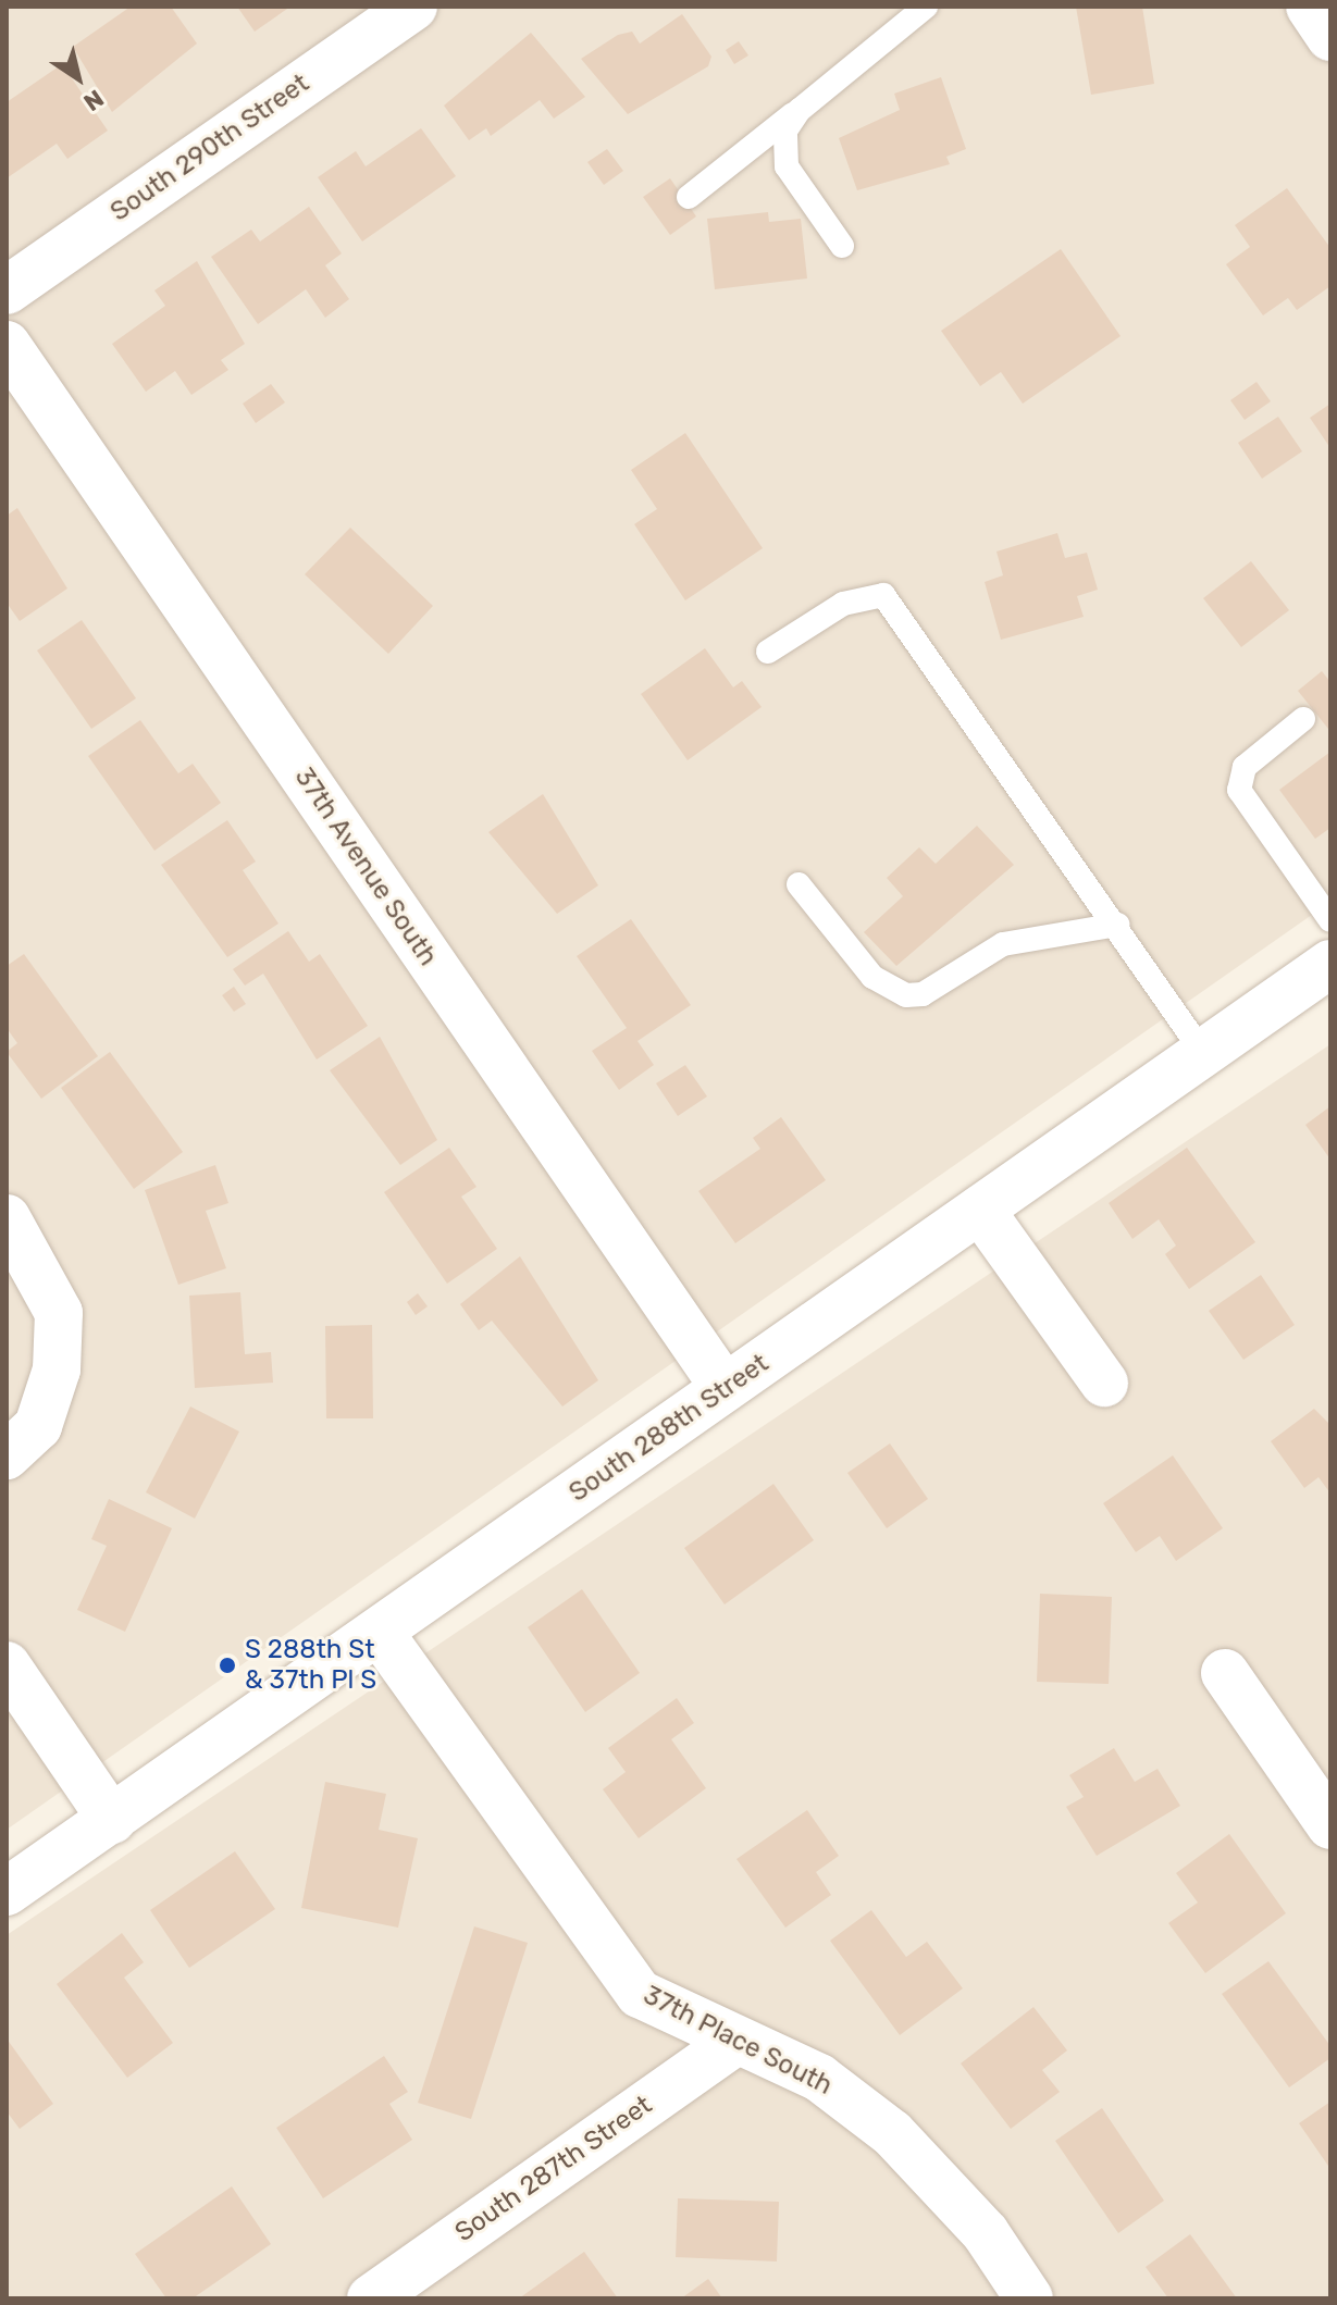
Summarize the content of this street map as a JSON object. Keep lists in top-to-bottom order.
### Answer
{
  "streets": {
    "street": [
      "South 290th Street",
      "37th Avenue South",
      "South 288th Street",
      "37th Place South",
      "South 287th Street"
    ]
  },
  "crossings": [
    ["37th Avenue South", "South 288th Street"],
    ["South 288th Street", "37th Place South"],
    ["37th Place South", "South 287th Street"]
  ],
  "places": ["S 288th St & 37th Pl S"],
  "north": "bottom right"
}
